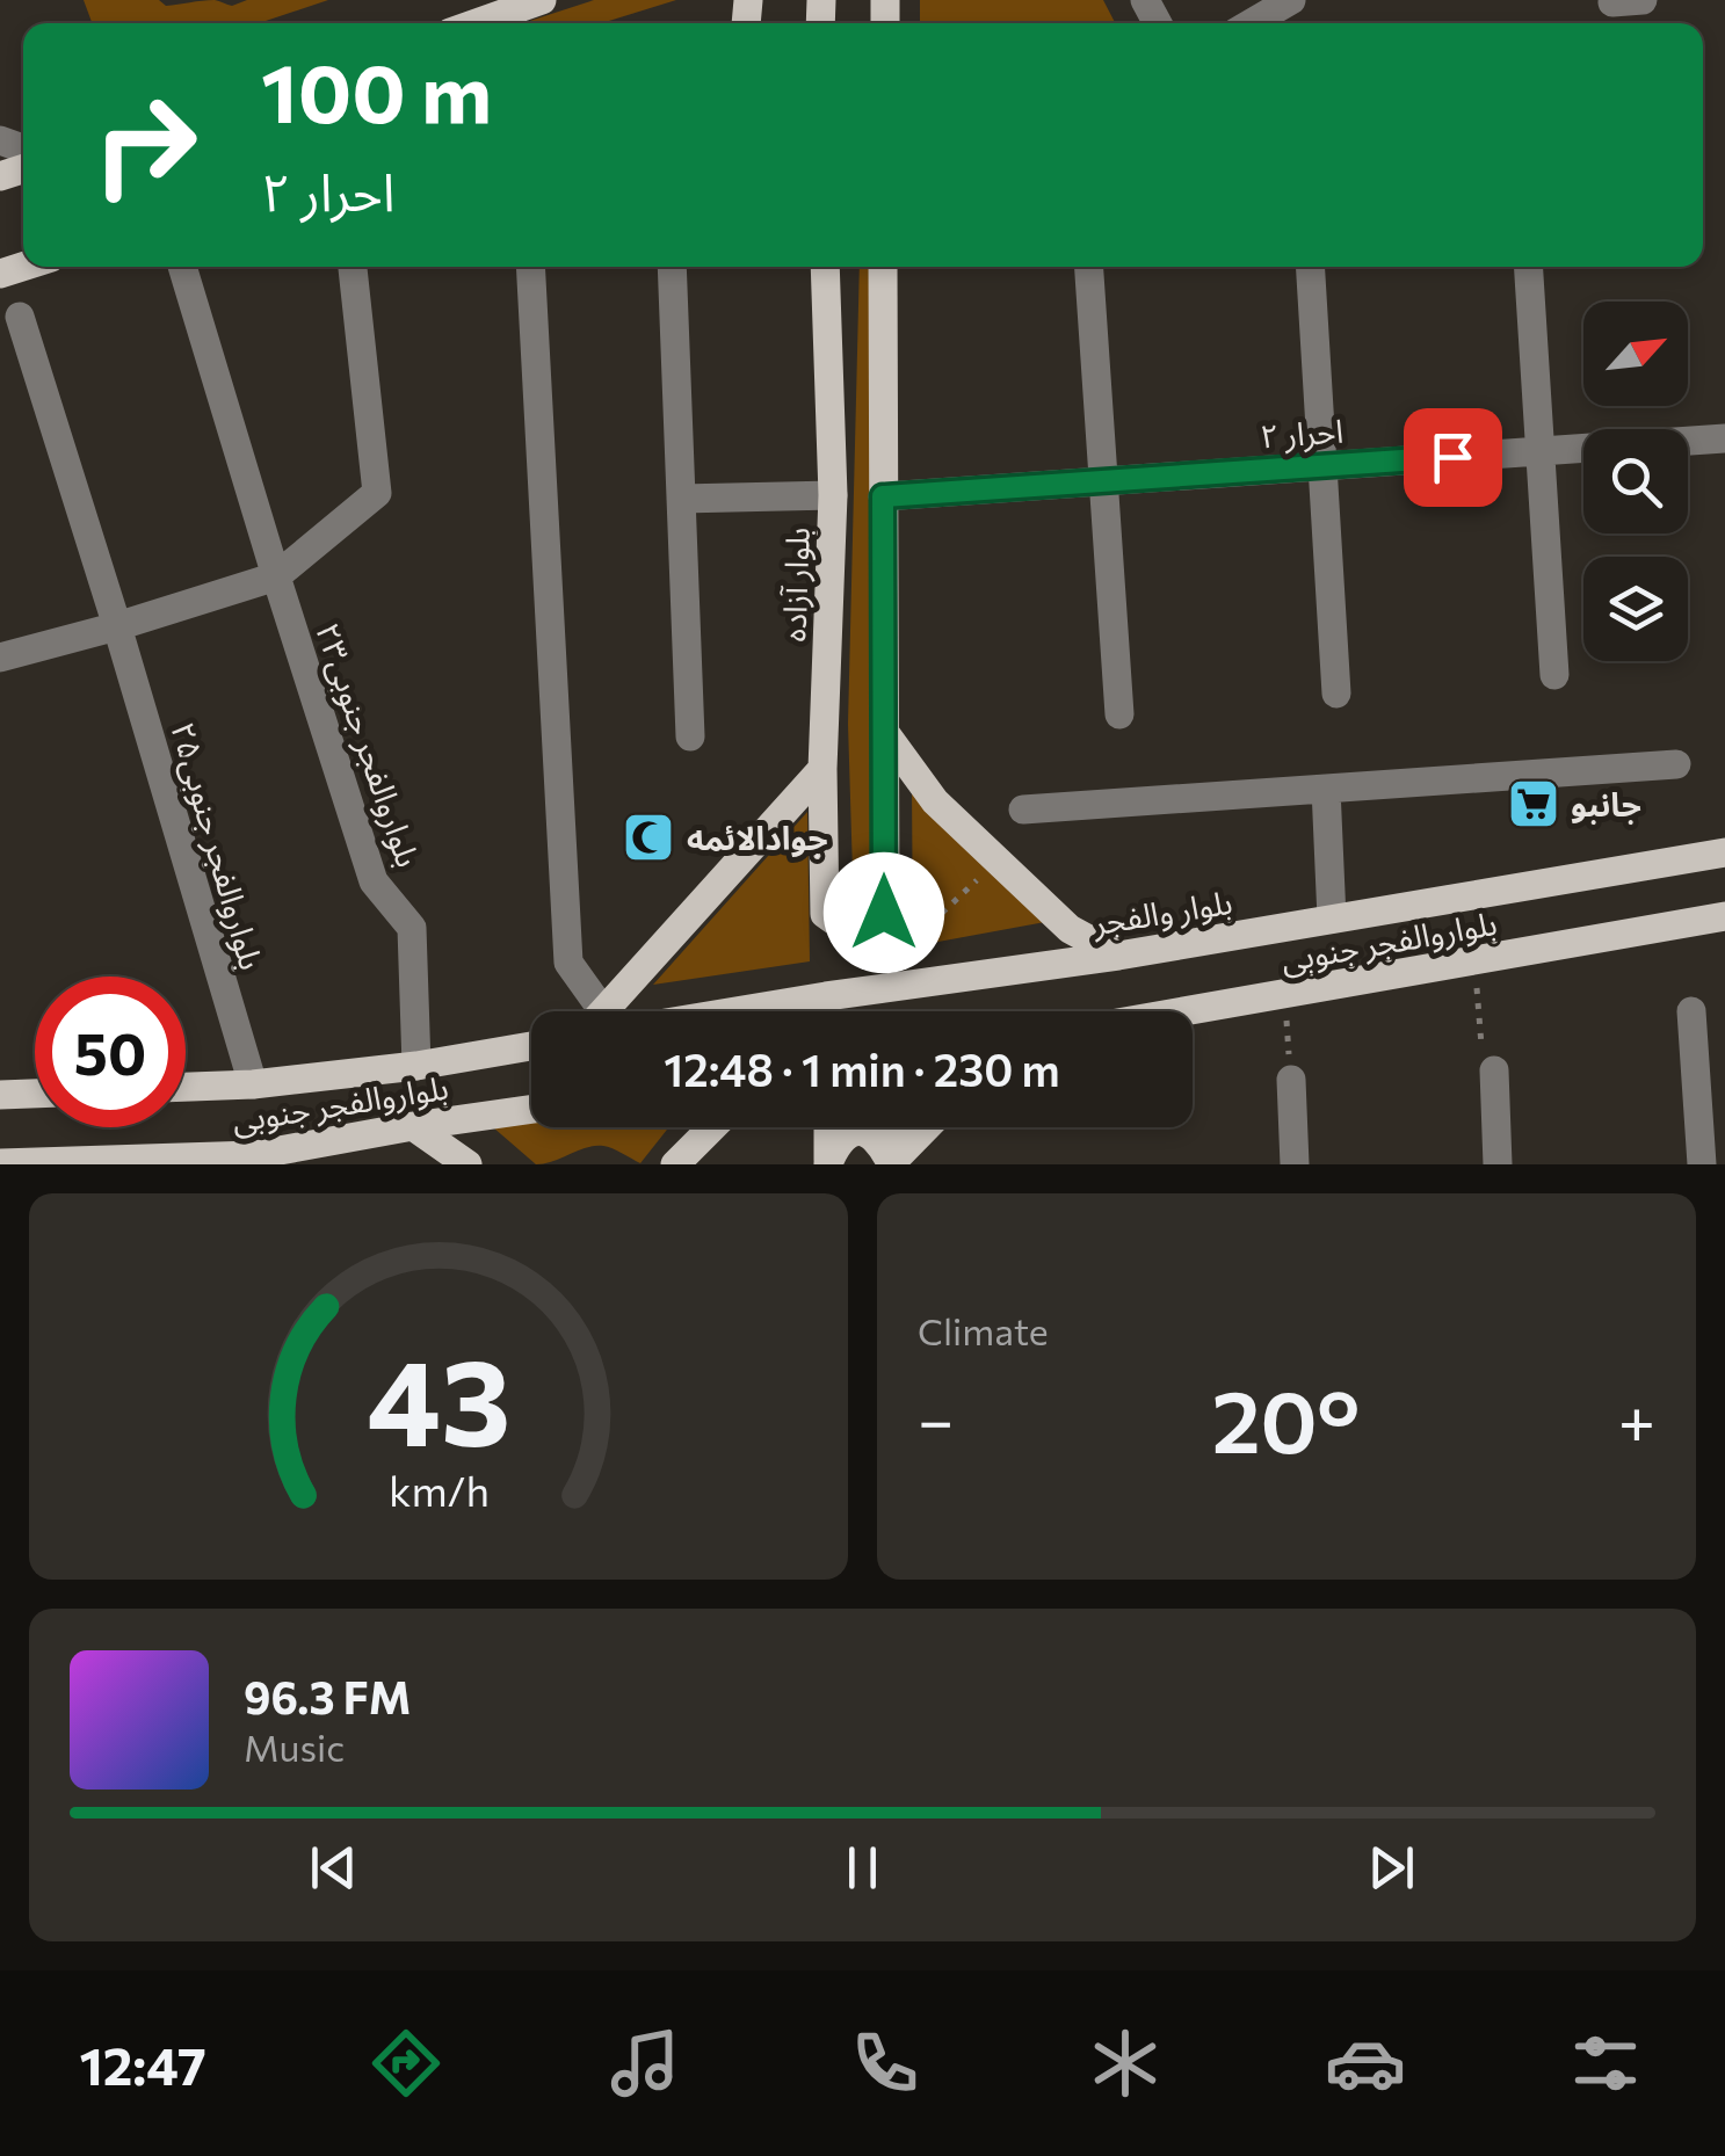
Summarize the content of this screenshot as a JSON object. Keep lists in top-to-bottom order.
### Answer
{
  "streets": {
    "main road": ["بلوار آزاده", "بلوار والفجر", "بلواروالفجر جنوبی"],
    "street": ["۲ احرار", "بلواروالفجر جنوبی۲۳", "بلواروالفجر جنوبی۲۵"]
  },
  "places": {
    "supermarket": ["جانبو"],
    "mosque": ["جوادالائمه"]
  },
  "north": "top right",
  "page": {
    "turn": ["100 m", "۲ احرار"],
    "limit": "50",
    "trip": "12:48 · 1 min · 230 m",
    "tile": "Climate",
    "heat": ["−", "20°", "+"],
    "song": ["96.3 FM", "Music"],
    "tabs": "12:47",
    "gauge": ["43", "km/h"]
  }
}
